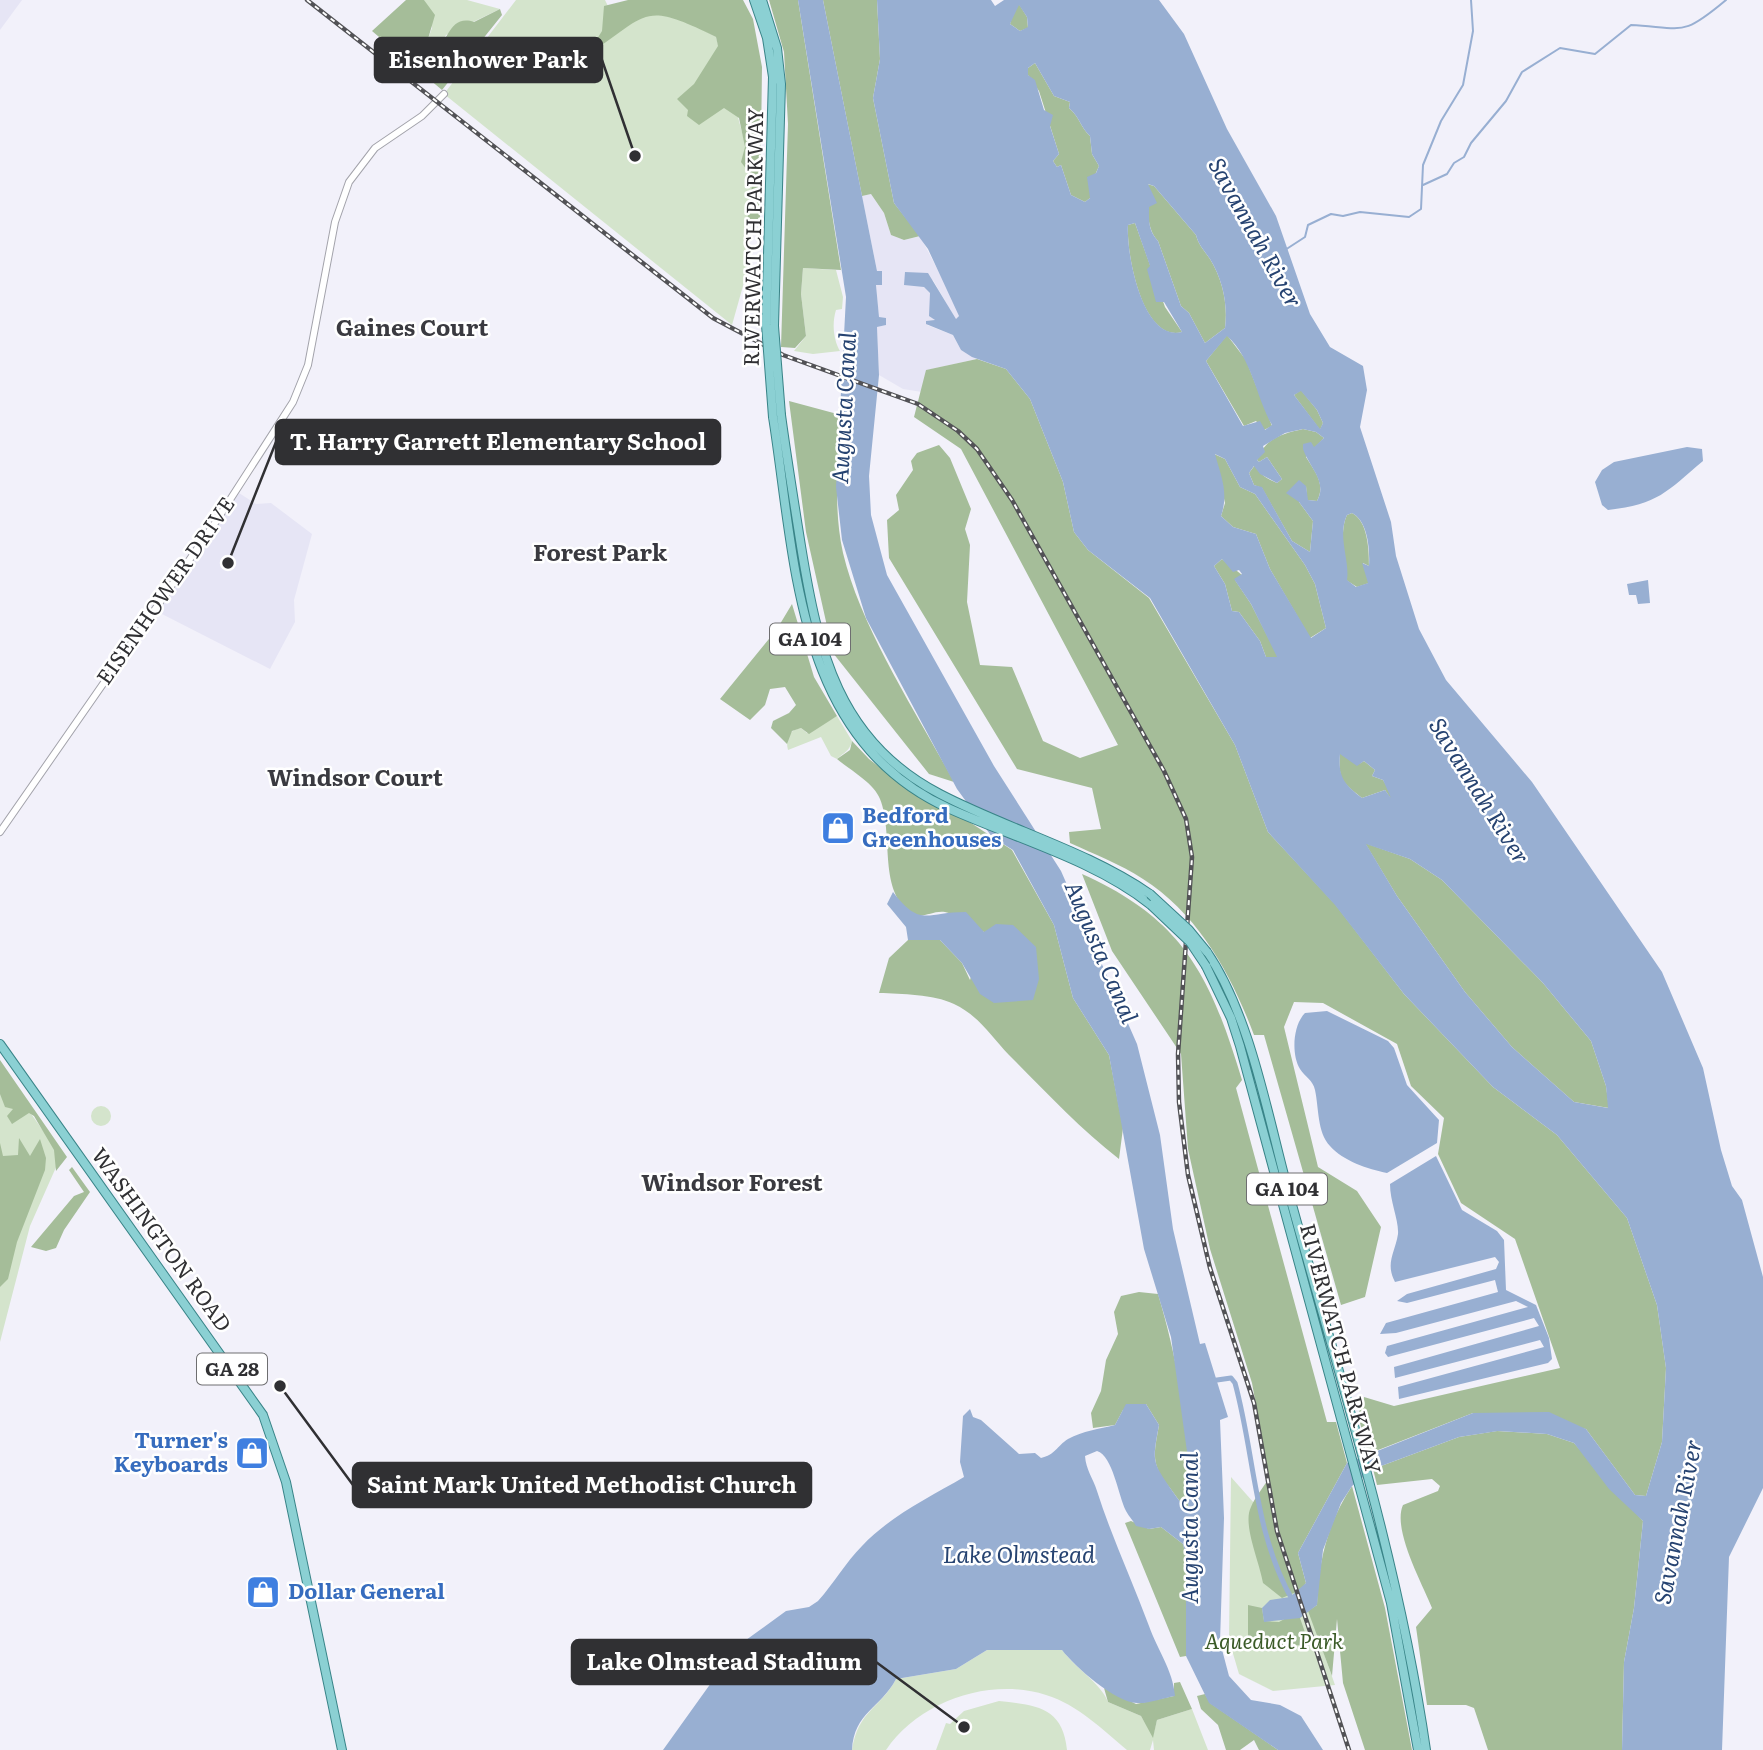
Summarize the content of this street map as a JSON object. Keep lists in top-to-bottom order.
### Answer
{
  "streets": {
    "main road": [
      "RIVERWATCH PARKWAY",
      "GA 104",
      "WASHINGTON ROAD",
      "GA 28"
    ],
    "street": ["EISENHOWER DRIVE"]
  },
  "districts": [
    "Gaines Court",
    "Forest Park",
    "Windsor Court",
    "Windsor Forest"
  ],
  "water": ["Savannah River", "Augusta Canal", "Lake Olmstead"],
  "parks": ["Aqueduct Park"],
  "places": {
    "other": [
      "Eisenhower Park",
      "T. Harry Garrett Elementary School",
      "Saint Mark United Methodist Church",
      "Lake Olmstead Stadium"
    ],
    "shop": ["Bedford Greenhouses", "Turner's Keyboards", "Dollar General"]
  }
}
